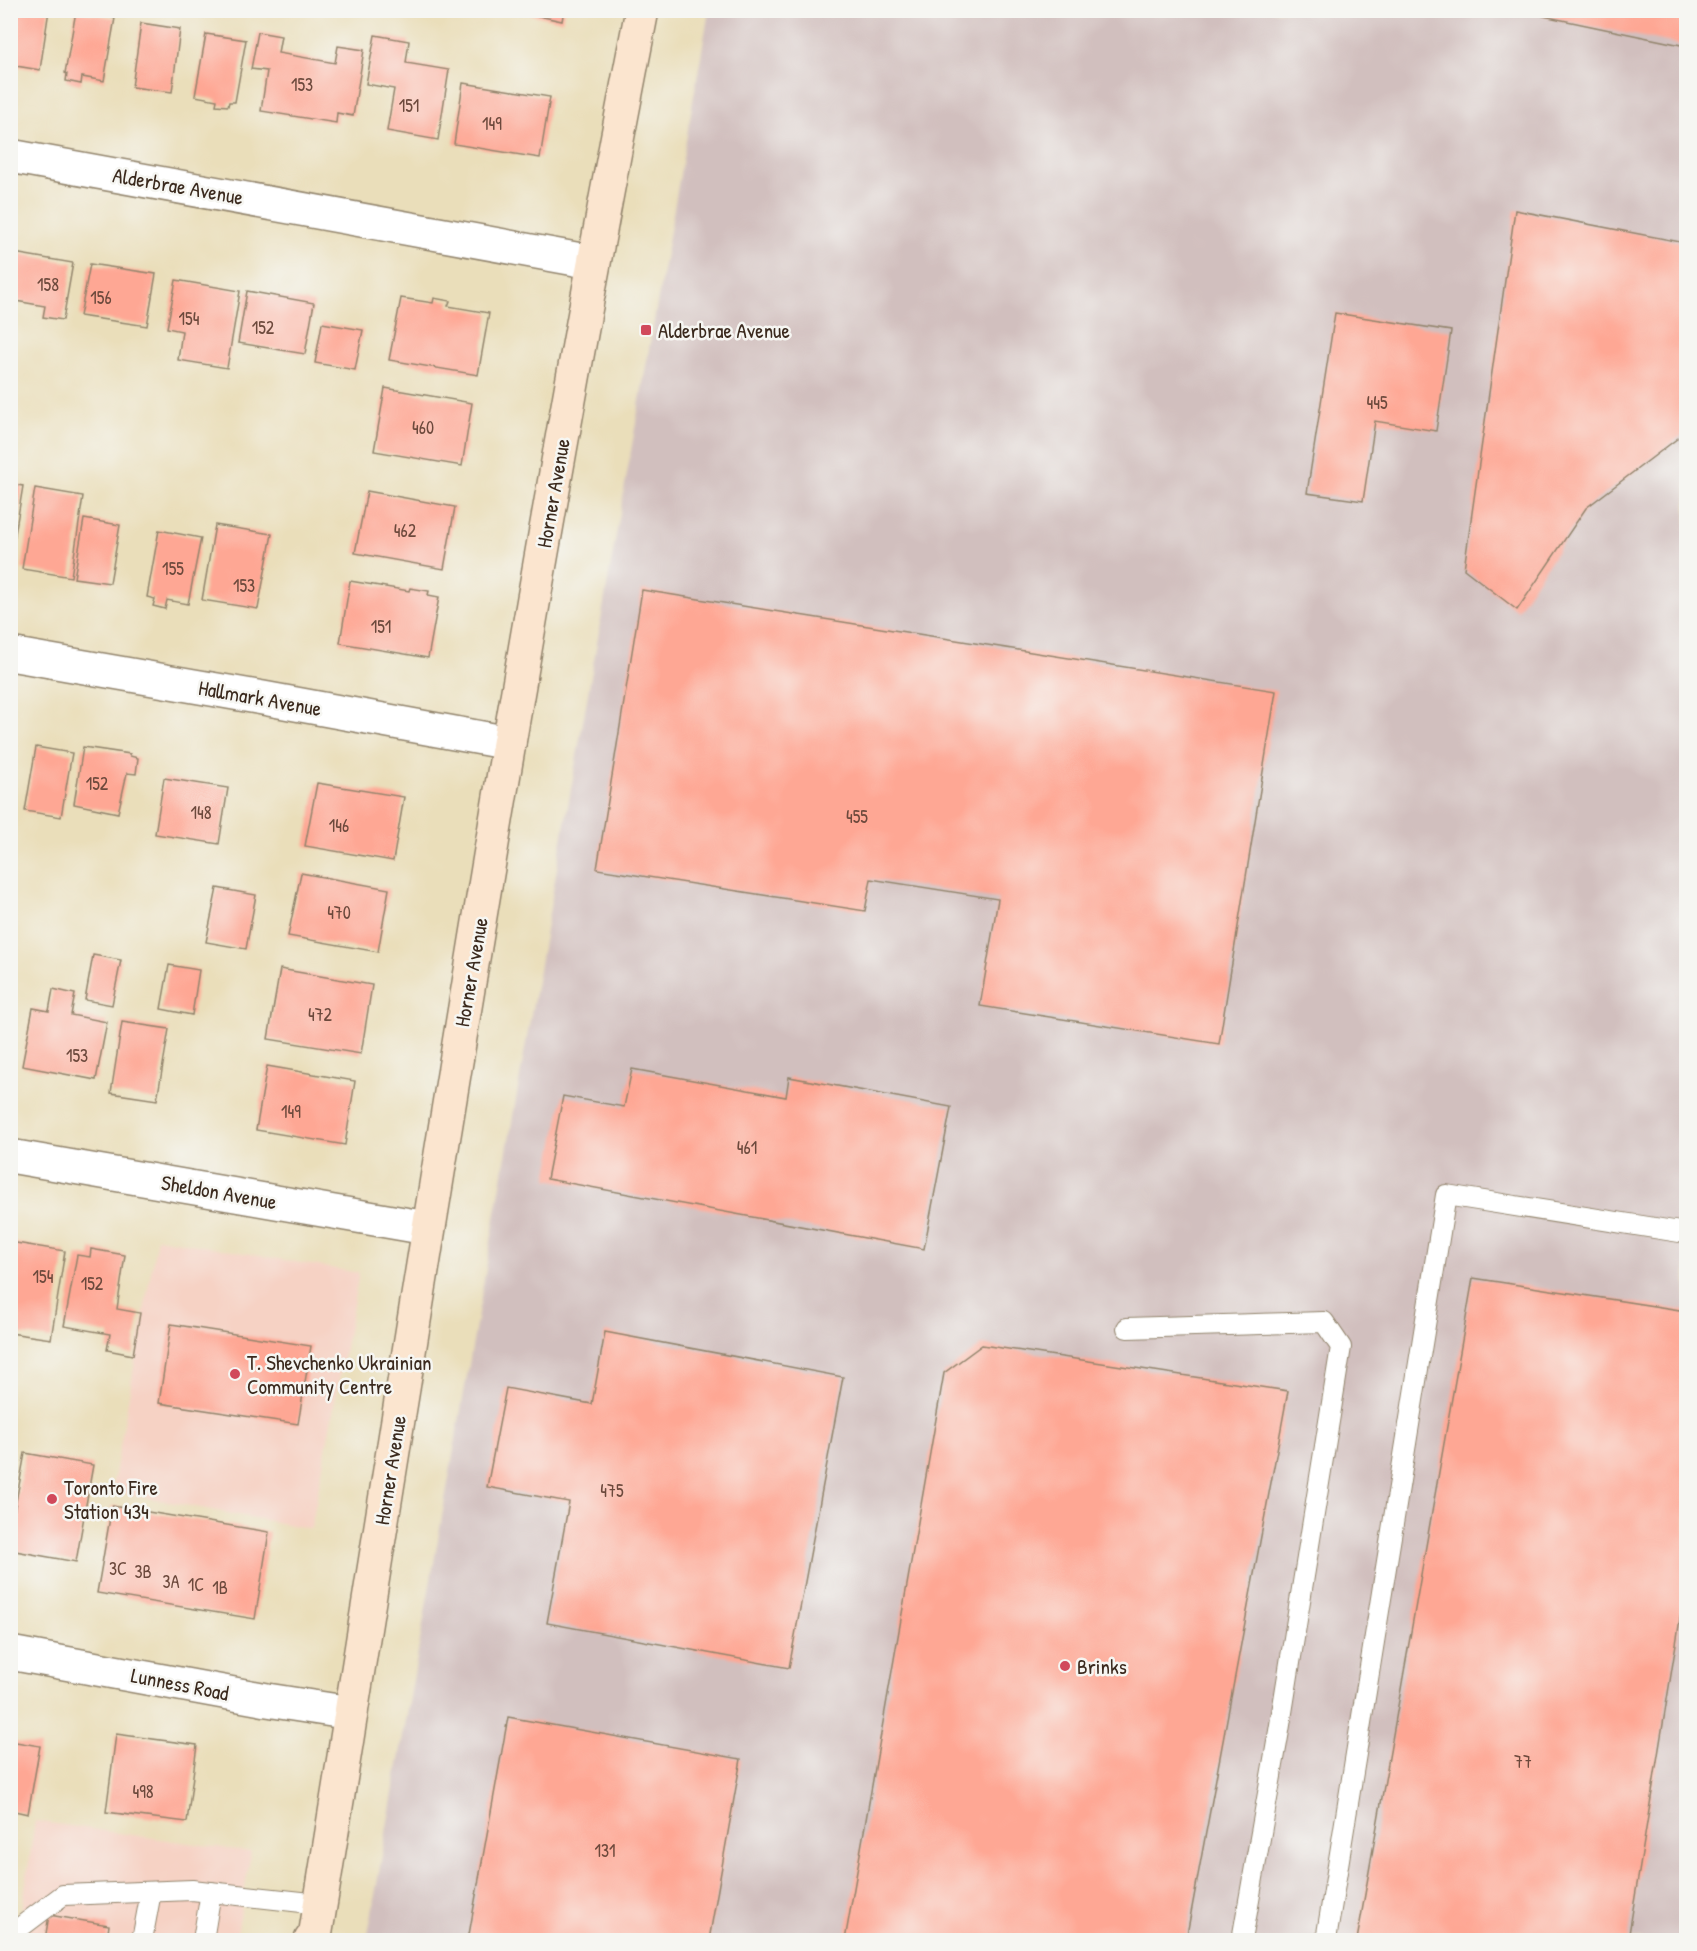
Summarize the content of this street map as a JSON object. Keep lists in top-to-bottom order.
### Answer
{
  "streets": {
    "main road": ["Horner Avenue"],
    "street": [
      "Alderbrae Avenue",
      "Hallmark Avenue",
      "Sheldon Avenue",
      "Lunness Road"
    ]
  },
  "crossings": [
    ["Alderbrae Avenue", "Horner Avenue"],
    ["Horner Avenue", "Hallmark Avenue"],
    ["Horner Avenue", "Sheldon Avenue"],
    ["Horner Avenue", "Lunness Road"]
  ],
  "places": {
    "transit": ["Alderbrae Avenue"],
    "other": ["T. Shevchenko Ukrainian Community Centre", "Toronto Fire Station 434", "Brinks"]
  },
  "house_numbers": [
    "153",
    "151",
    "149",
    "158",
    "156",
    "154",
    "152",
    "445",
    "460",
    "462",
    "155",
    "153",
    "151",
    "152",
    "148",
    "455",
    "146",
    "470",
    "472",
    "153",
    "149",
    "461",
    "154",
    "152",
    "475",
    "3C",
    "3B",
    "3A",
    "1C",
    "1B",
    "77",
    "498",
    "131"
  ]
}
